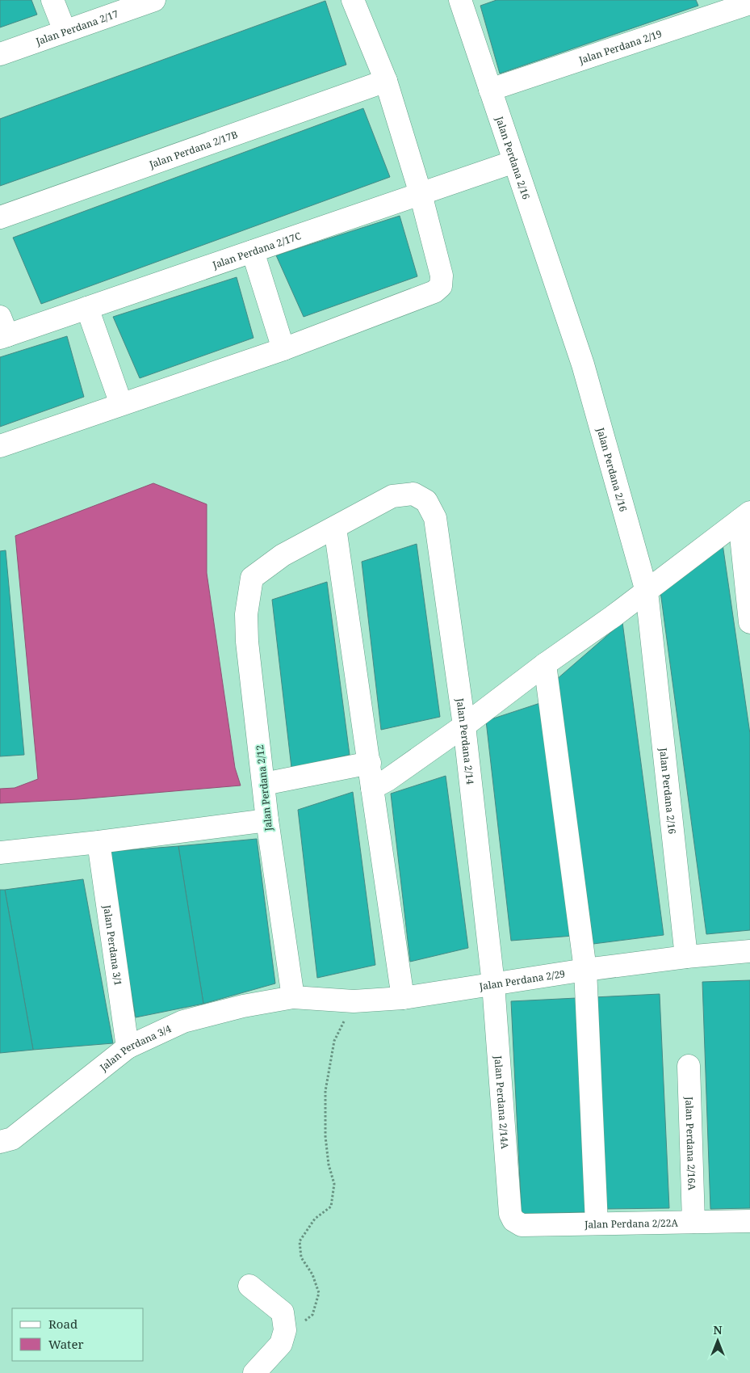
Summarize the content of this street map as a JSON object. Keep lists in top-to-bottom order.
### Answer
{
  "streets": {
    "street": [
      "Jalan Perdana 2/17",
      "Jalan Perdana 2/19",
      "Jalan Perdana 2/17B",
      "Jalan Perdana 2/16",
      "Jalan Perdana 2/17C",
      "Jalan Perdana 2/14",
      "Jalan Perdana 2/12",
      "Jalan Perdana 3/1",
      "Jalan Perdana 2/29",
      "Jalan Perdana 3/4",
      "Jalan Perdana 2/14A",
      "Jalan Perdana 2/16A",
      "Jalan Perdana 2/22A"
    ]
  },
  "crossings": [
    ["Jalan Perdana 2/19", "Jalan Perdana 2/16"],
    ["Jalan Perdana 2/16", "Jalan Perdana 2/17C"],
    ["Jalan Perdana 2/16", "Jalan Perdana 2/29"],
    ["Jalan Perdana 2/14", "Jalan Perdana 2/12"],
    ["Jalan Perdana 2/14", "Jalan Perdana 2/29"],
    ["Jalan Perdana 2/14", "Jalan Perdana 2/14A"],
    ["Jalan Perdana 2/12", "Jalan Perdana 2/29"],
    ["Jalan Perdana 2/12", "Jalan Perdana 3/4"],
    ["Jalan Perdana 3/1", "Jalan Perdana 3/4"],
    ["Jalan Perdana 2/29", "Jalan Perdana 3/4"],
    ["Jalan Perdana 2/29", "Jalan Perdana 2/14A"],
    ["Jalan Perdana 2/14A", "Jalan Perdana 2/22A"],
    ["Jalan Perdana 2/16A", "Jalan Perdana 2/22A"]
  ],
  "legend": ["Road", "Water"],
  "north": "top"
}
